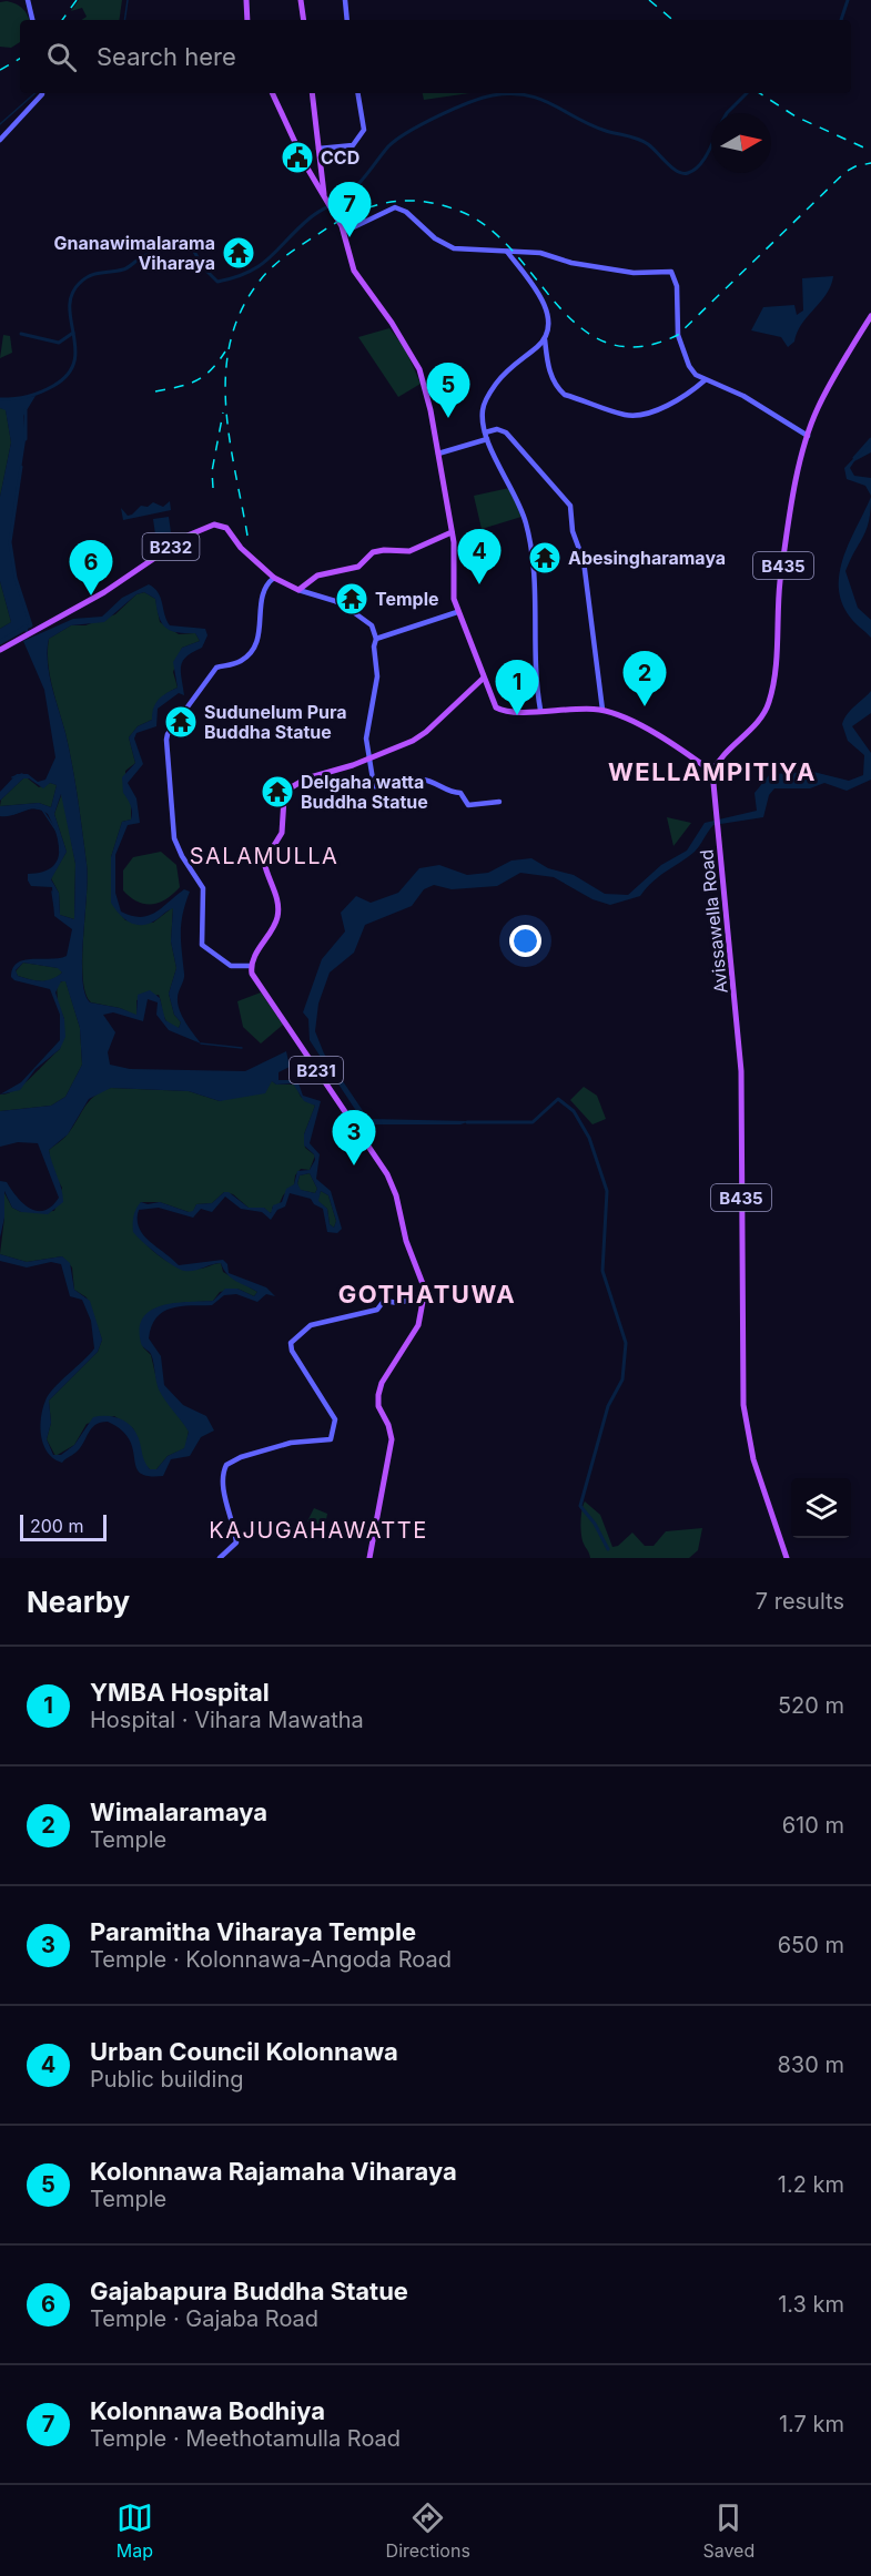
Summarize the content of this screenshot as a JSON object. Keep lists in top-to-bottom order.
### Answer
{
  "streets": {
    "main road": [
      "B232",
      "B435",
      "Avissawella Road",
      "B231"
    ]
  },
  "crossings": [
    ["B435", "Avissawella Road"]
  ],
  "districts": [
    "WELLAMPITIYA",
    "SALAMULLA",
    "GOTHATUWA",
    "KAJUGAHAWATTE"
  ],
  "places": {
    "public building": ["CCD"],
    "temple": [
      "Gnanawimalarama Viharaya",
      "Abesingharamaya",
      "Temple",
      "Sudunelum Pura Buddha Statue",
      "Delgaha watta Buddha Statue"
    ]
  },
  "scale_bar": "200 m",
  "north": "right",
  "page": {
    "search": "Search here",
    "pins": [
      "7",
      "5",
      "4",
      "6",
      "2",
      "1",
      "3"
    ],
    "scale": "200 m",
    "heading": ["Nearby", "7 results"],
    "list": [
      {
        "mark": "1",
        "name": "YMBA Hospital",
        "note": "Hospital · Vihara Mawatha",
        "value": "520 m"
      },
      {
        "mark": "2",
        "name": "Wimalaramaya",
        "note": "Temple",
        "value": "610 m"
      },
      {
        "mark": "3",
        "name": "Paramitha Viharaya Temple",
        "note": "Temple · Kolonnawa-Angoda Road",
        "value": "650 m"
      },
      {
        "mark": "4",
        "name": "Urban Council Kolonnawa",
        "note": "Public building",
        "value": "830 m"
      },
      {
        "mark": "5",
        "name": "Kolonnawa Rajamaha Viharaya",
        "note": "Temple",
        "value": "1.2 km"
      },
      {
        "mark": "6",
        "name": "Gajabapura Buddha Statue",
        "note": "Temple · Gajaba Road",
        "value": "1.3 km"
      },
      {
        "mark": "7",
        "name": "Kolonnawa Bodhiya",
        "note": "Temple · Meethotamulla Road",
        "value": "1.7 km"
      }
    ],
    "nav": ["Map", "Directions", "Saved"]
  }
}
